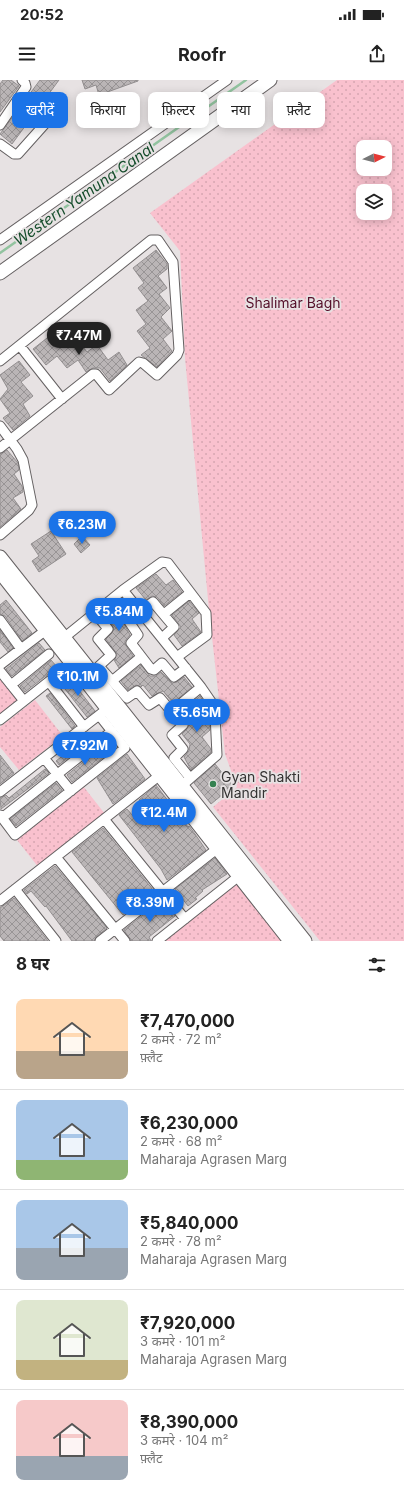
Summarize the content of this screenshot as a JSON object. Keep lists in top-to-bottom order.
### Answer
{
  "water": ["Western Yamuna Canal"],
  "parks": ["Shalimar Bagh"],
  "places": ["Gyan Shakti Mandir"],
  "north": "right",
  "page": {
    "status": "20:52",
    "header": "Roofr",
    "chip": [
      "खरीदें",
      "किराया",
      "फ़िल्टर",
      "नया",
      "फ़्लैट"
    ],
    "price": [
      "₹7.47M",
      "₹6.23M",
      "₹5.84M",
      "₹10.1M",
      "₹5.65M",
      "₹7.92M",
      "₹12.4M",
      "₹8.39M"
    ],
    "heading": "8 घर",
    "list": [
      {
        "name": "₹7,470,000",
        "note": "2 कमरे · 72 m² · फ़्लैट"
      },
      {
        "name": "₹6,230,000",
        "note": "2 कमरे · 68 m² · Maharaja Agrasen Marg"
      },
      {
        "name": "₹5,840,000",
        "note": "2 कमरे · 78 m² · Maharaja Agrasen Marg"
      },
      {
        "name": "₹7,920,000",
        "note": "3 कमरे · 101 m² · Maharaja Agrasen Marg"
      },
      {
        "name": "₹8,390,000",
        "note": "3 कमरे · 104 m² · फ़्लैट"
      }
    ]
  }
}
